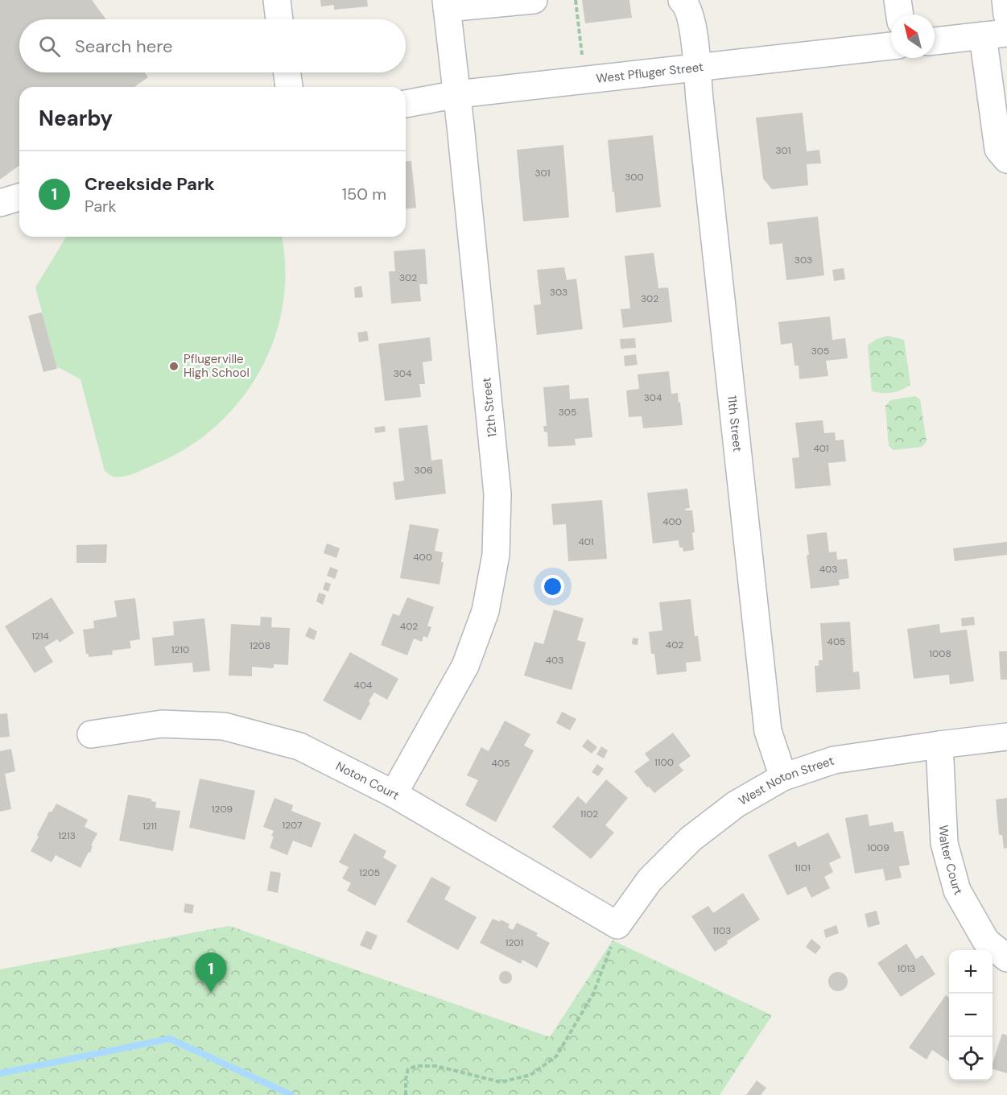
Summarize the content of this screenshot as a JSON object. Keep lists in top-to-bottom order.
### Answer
{
  "streets": {
    "street": [
      "West Pfluger Street",
      "12th Street",
      "11th Street",
      "Noton Court",
      "West Noton Street",
      "Walter Court"
    ]
  },
  "crossings": [
    ["West Pfluger Street", "12th Street"],
    ["West Pfluger Street", "11th Street"],
    ["12th Street", "Noton Court"],
    ["11th Street", "West Noton Street"],
    ["Noton Court", "West Noton Street"],
    ["West Noton Street", "Walter Court"]
  ],
  "places": ["Pflugerville High School"],
  "house_numbers": [
    "301",
    "301",
    "300",
    "303",
    "302",
    "303",
    "302",
    "305",
    "304",
    "304",
    "305",
    "401",
    "306",
    "400",
    "401",
    "400",
    "403",
    "402",
    "1214",
    "405",
    "402",
    "1208",
    "1210",
    "1008",
    "403",
    "404",
    "1100",
    "405",
    "1209",
    "1102",
    "1207",
    "1211",
    "1213",
    "1009",
    "1101",
    "1205",
    "1103",
    "1201",
    "1013"
  ],
  "north": "top left",
  "page": {
    "search": "Search here",
    "heading": "Nearby",
    "list": [
      {
        "mark": "1",
        "name": "Creekside Park",
        "note": "Park",
        "value": "150 m"
      }
    ],
    "map_buttons": ["+", "−"],
    "pins": "1"
  }
}
